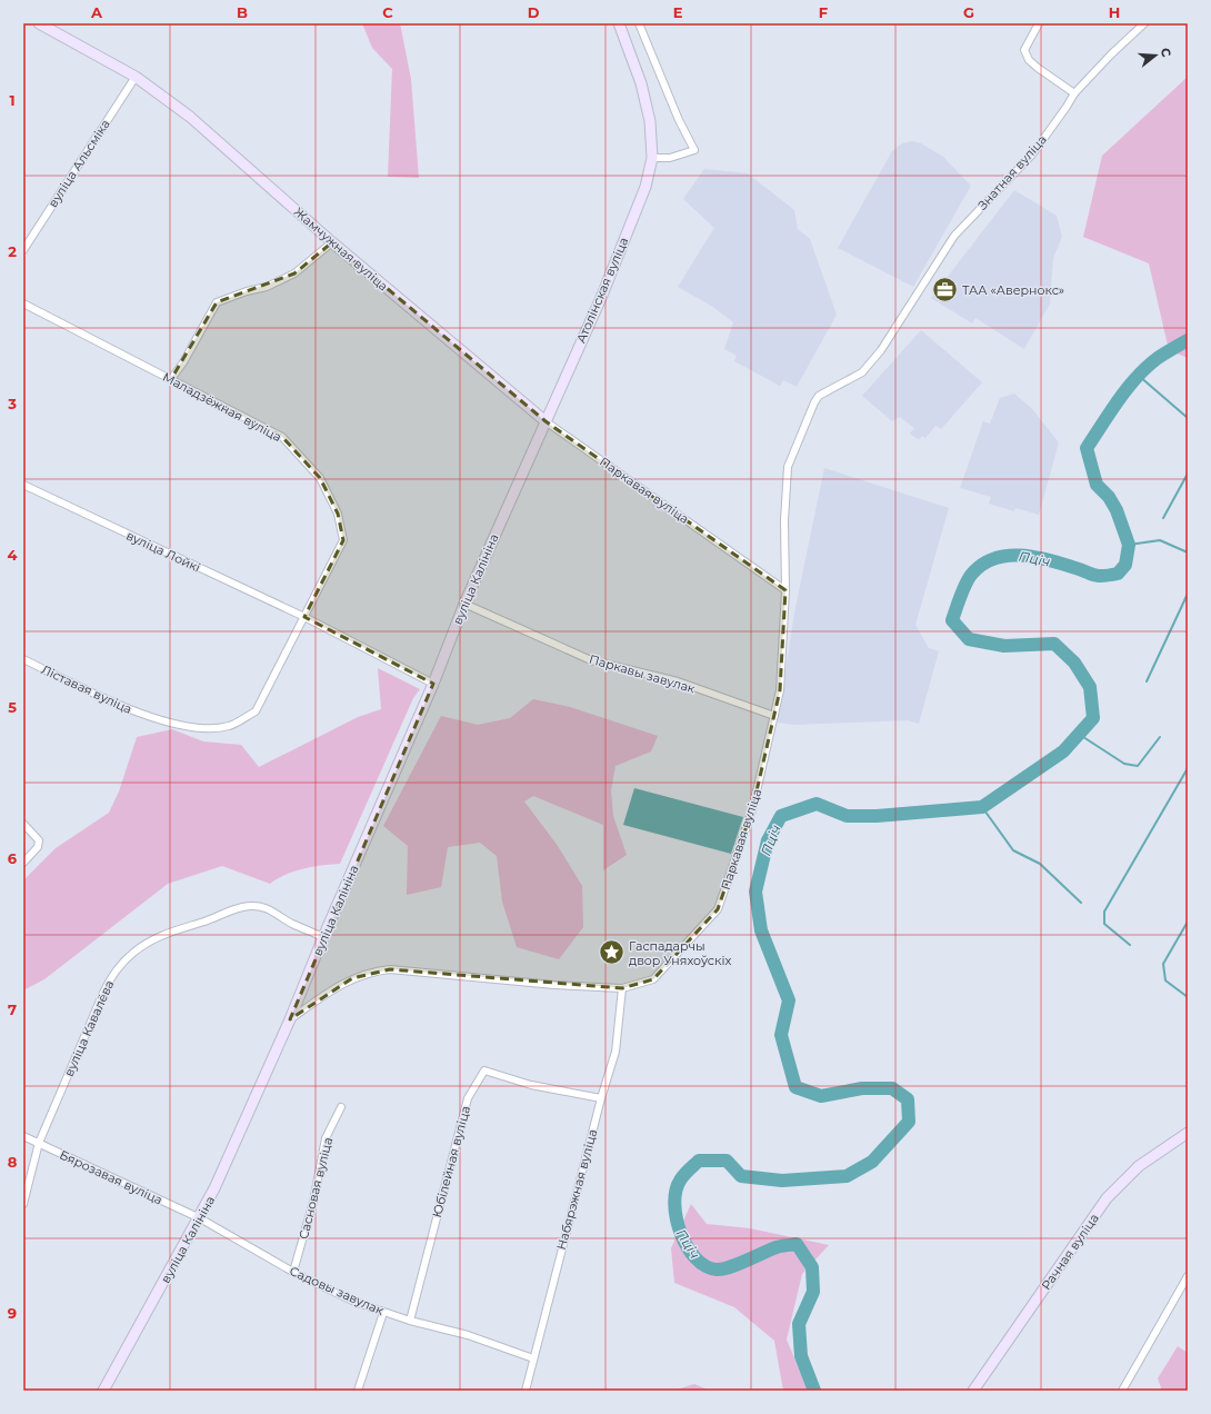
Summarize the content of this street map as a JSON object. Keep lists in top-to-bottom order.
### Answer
{
  "streets": {
    "street": [
      "вуліца Альсміка",
      "Знатная вуліца",
      "Жамчужная вуліца",
      "Атолінская вуліца",
      "Маладзёжная вуліца",
      "Паркавая вуліца",
      "вуліца Лойкі",
      "вуліца Калініна",
      "Паркавы завулак",
      "Ліставая вуліца",
      "вуліца Кавалёва",
      "Юбілейная вуліца",
      "Бярозавая вуліца",
      "Сасновая вуліца",
      "Набярэжная вуліца",
      "Рачная вуліца",
      "Садовы завулак"
    ]
  },
  "crossings": [
    ["вуліца Альсміка", "Жамчужная вуліца"],
    ["Знатная вуліца", "Паркавая вуліца"],
    ["Жамчужная вуліца", "Атолінская вуліца"],
    ["Жамчужная вуліца", "Паркавая вуліца"],
    ["Жамчужная вуліца", "вуліца Калініна"],
    ["Атолінская вуліца", "Паркавая вуліца"],
    ["Атолінская вуліца", "вуліца Калініна"],
    ["Маладзёжная вуліца", "вуліца Лойкі"],
    ["Маладзёжная вуліца", "Ліставая вуліца"],
    ["Паркавая вуліца", "вуліца Калініна"],
    ["Паркавая вуліца", "Паркавы завулак"],
    ["Паркавая вуліца", "Набярэжная вуліца"],
    ["вуліца Лойкі", "вуліца Калініна"],
    ["вуліца Лойкі", "Ліставая вуліца"],
    ["вуліца Калініна", "Паркавы завулак"],
    ["вуліца Калініна", "вуліца Кавалёва"],
    ["вуліца Калініна", "Бярозавая вуліца"],
    ["вуліца Калініна", "Садовы завулак"],
    ["вуліца Кавалёва", "Бярозавая вуліца"],
    ["Юбілейная вуліца", "Набярэжная вуліца"],
    ["Юбілейная вуліца", "Садовы завулак"],
    ["Бярозавая вуліца", "Садовы завулак"],
    ["Сасновая вуліца", "Садовы завулак"],
    ["Набярэжная вуліца", "Садовы завулак"]
  ],
  "water": ["Пціч"],
  "places": {
    "office": ["ТАА «Авернокс»"],
    "place": ["Гаспадарчы двор Уняхоўскіх"]
  },
  "north": "right",
  "grid": {
    "columns": [
      "A",
      "B",
      "C",
      "D",
      "E",
      "F",
      "G",
      "H"
    ],
    "rows": [
      "1",
      "2",
      "3",
      "4",
      "5",
      "6",
      "7",
      "8",
      "9"
    ]
  }
}
